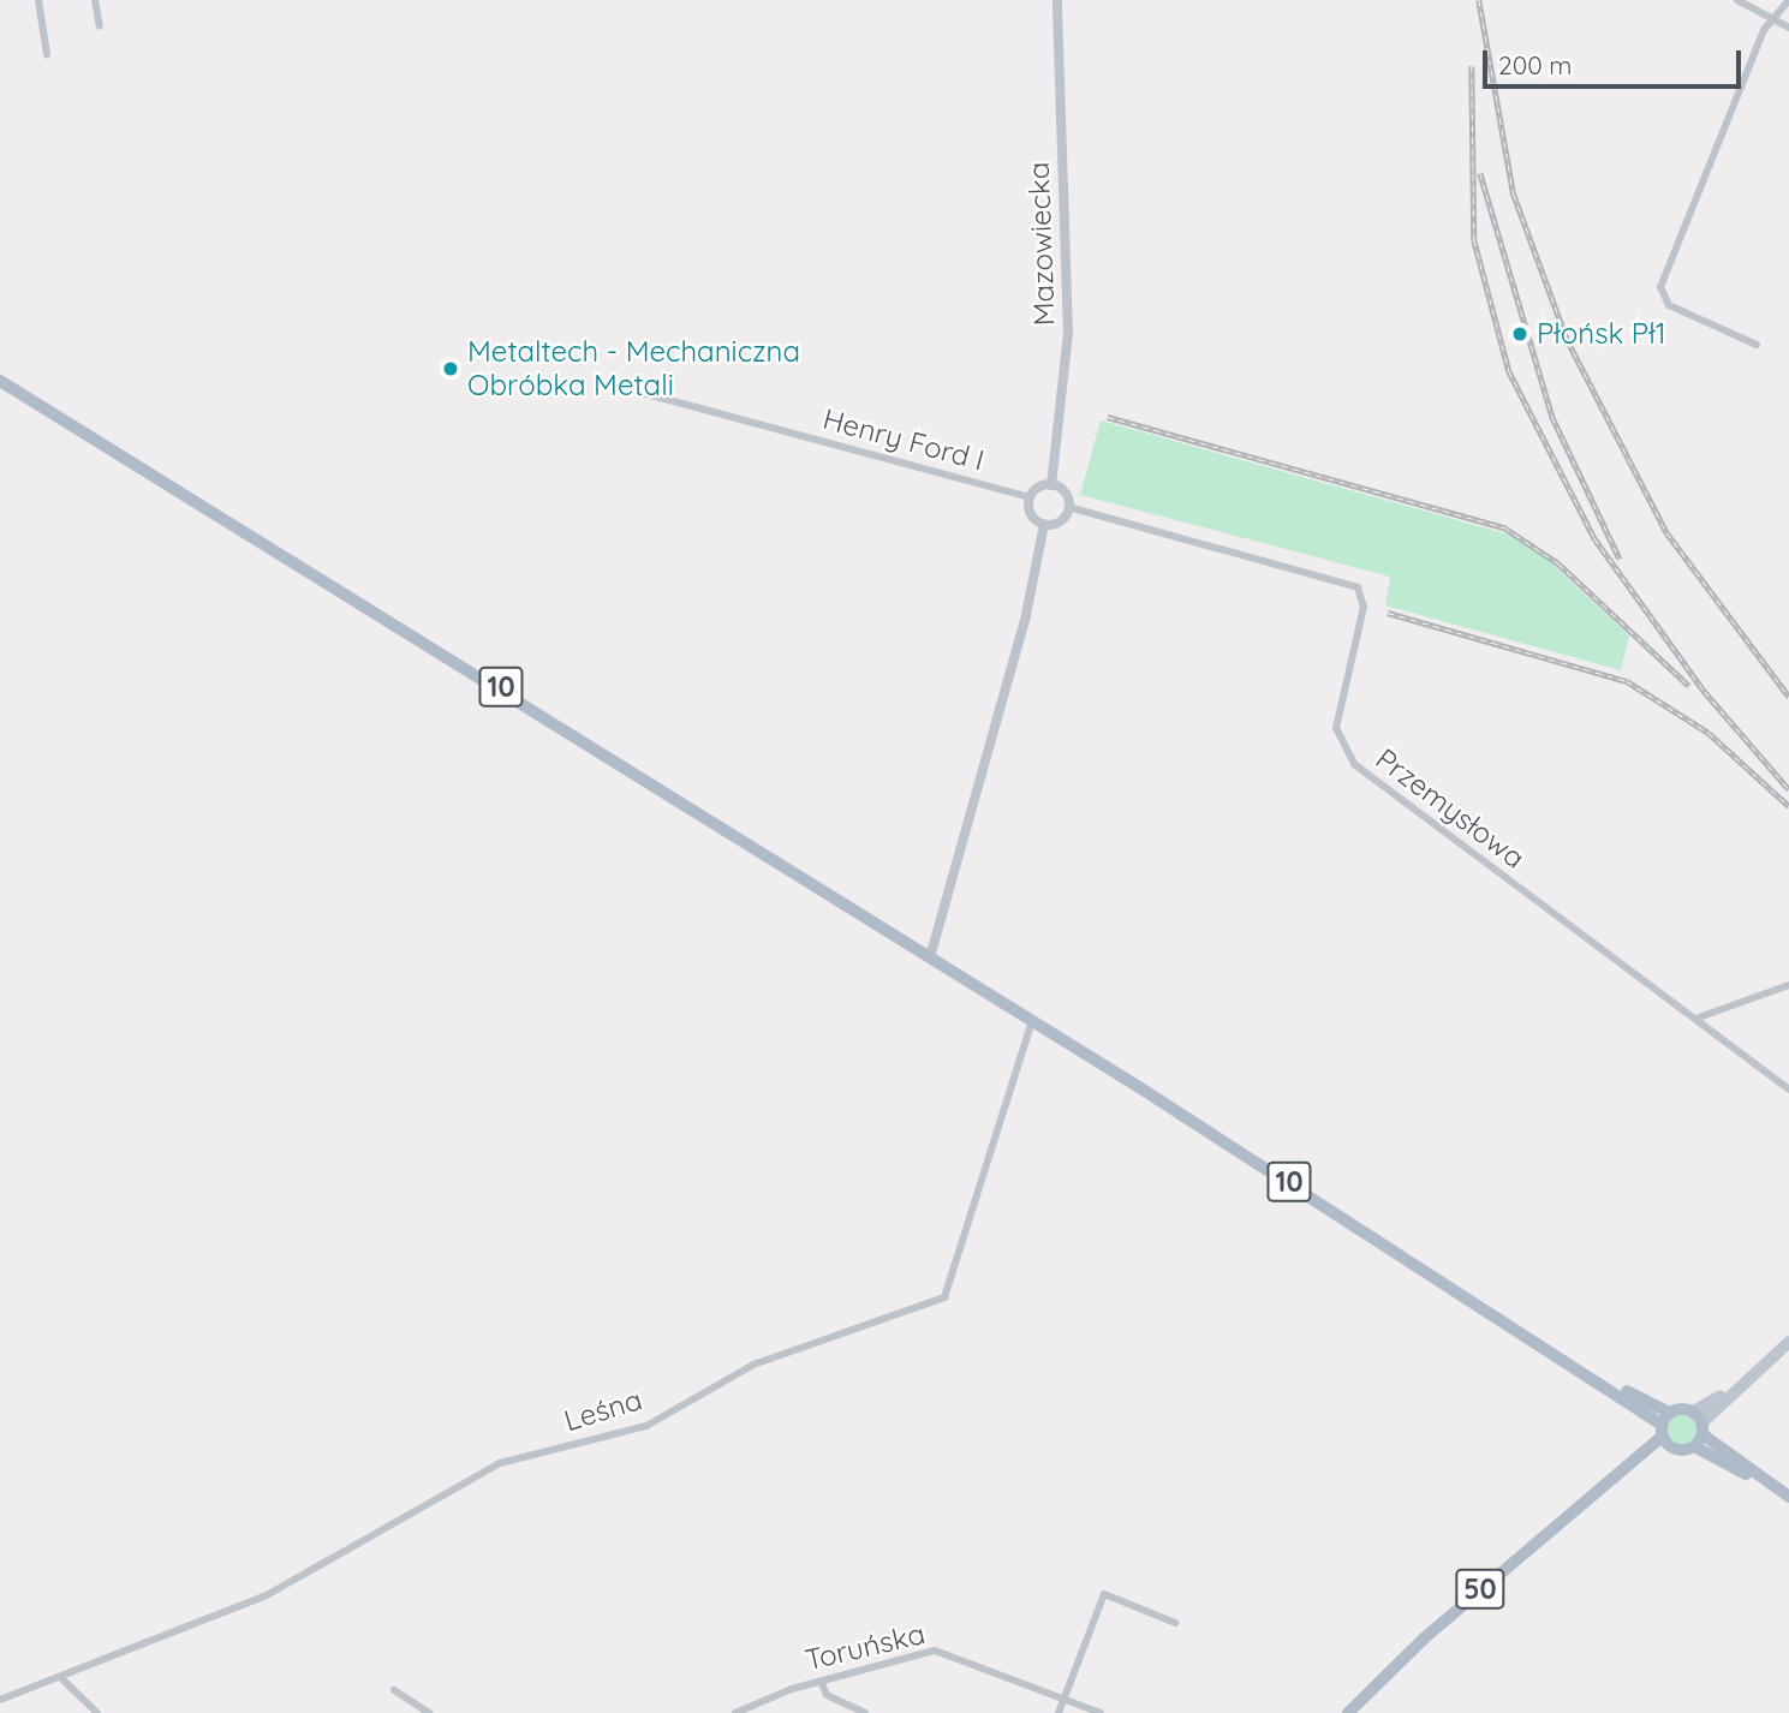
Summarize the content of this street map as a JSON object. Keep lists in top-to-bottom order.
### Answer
{
  "streets": {
    "main road": ["10", "50"],
    "street": [
      "Mazowiecka",
      "Henry Ford I",
      "Przemysłowa",
      "Leśna",
      "Toruńska"
    ]
  },
  "crossings": [
    ["Mazowiecka", "Henry Ford I"],
    ["Mazowiecka", "Przemysłowa"],
    ["Henry Ford I", "Przemysłowa"],
    ["10", "Leśna"],
    ["10", "50"]
  ],
  "places": ["Płońsk Pł1", "Metaltech - Mechaniczna Obróbka Metali"],
  "scale_bar": "200 m"
}
